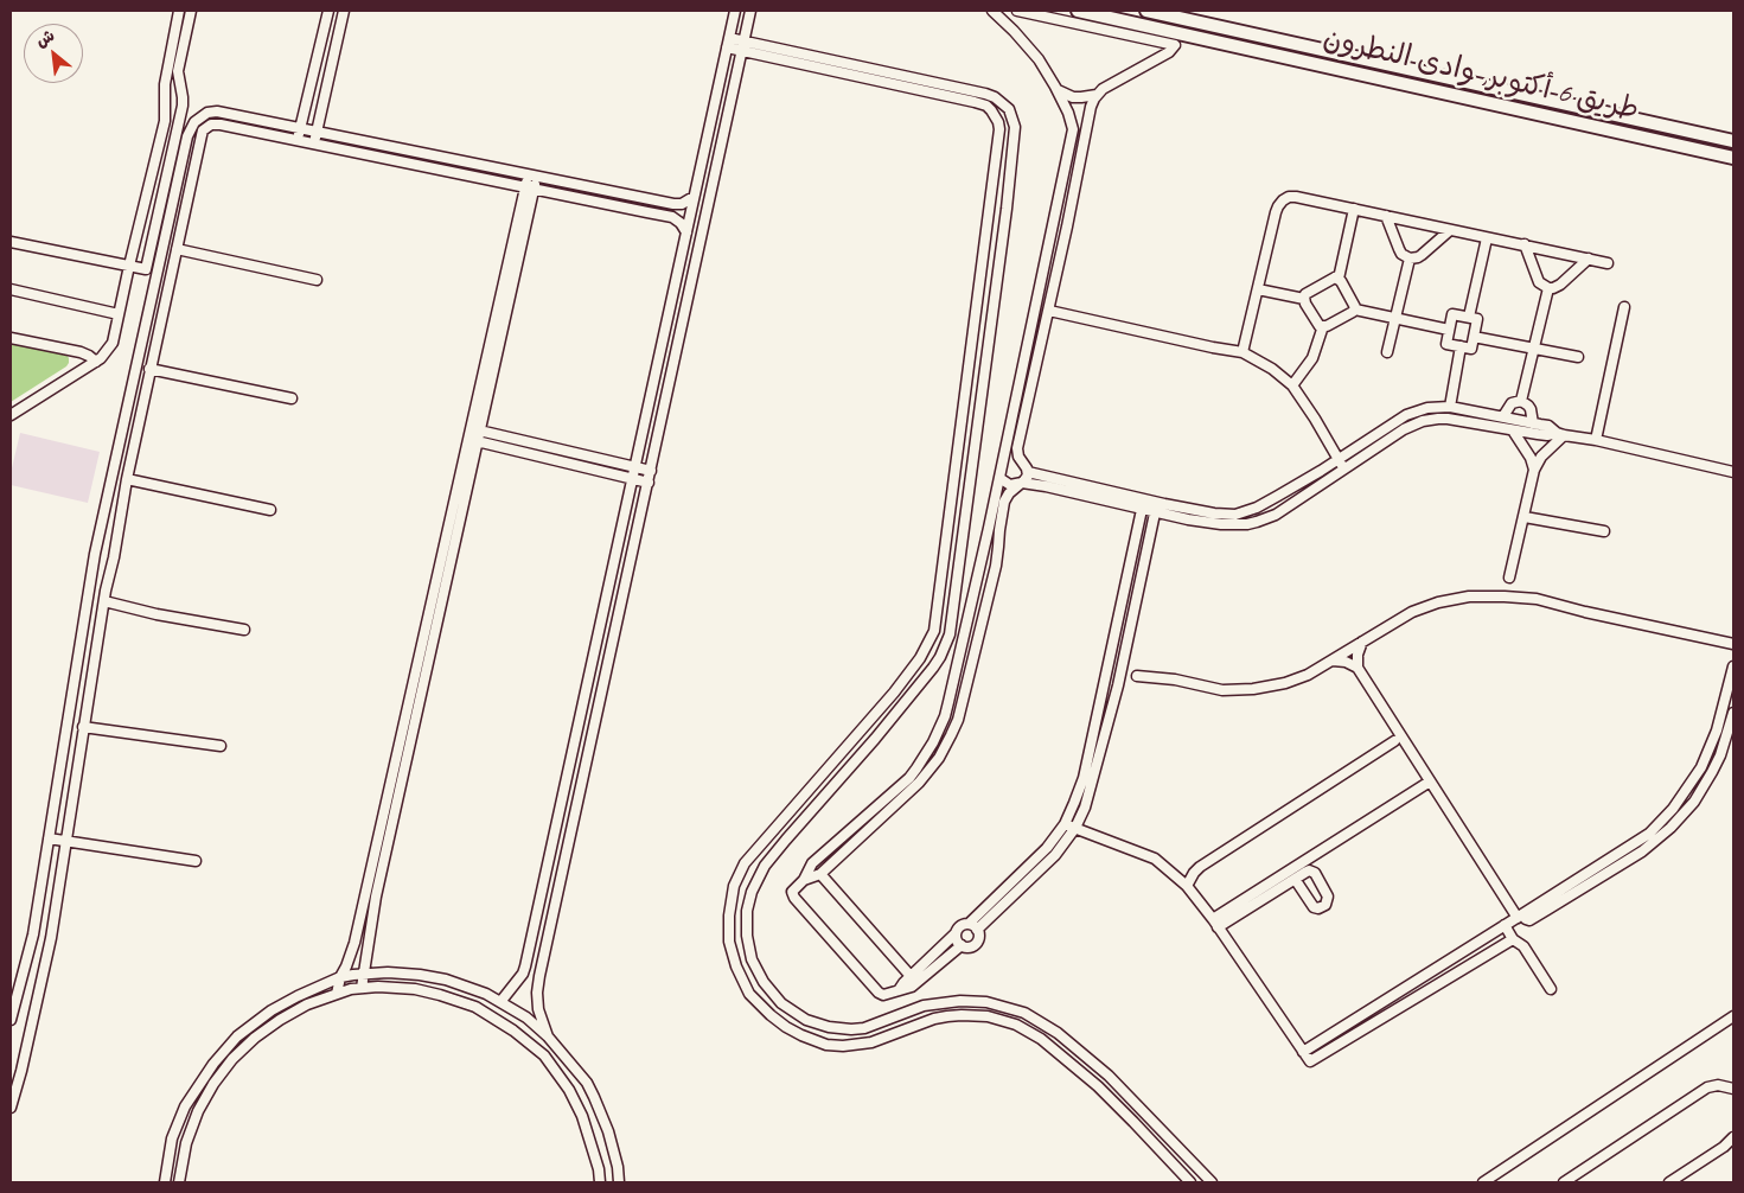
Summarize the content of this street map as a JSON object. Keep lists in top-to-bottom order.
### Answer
{
  "streets": {
    "street": ["طريق 6 أكتوبر, وادى النطرون"]
  },
  "north": "top left"
}
